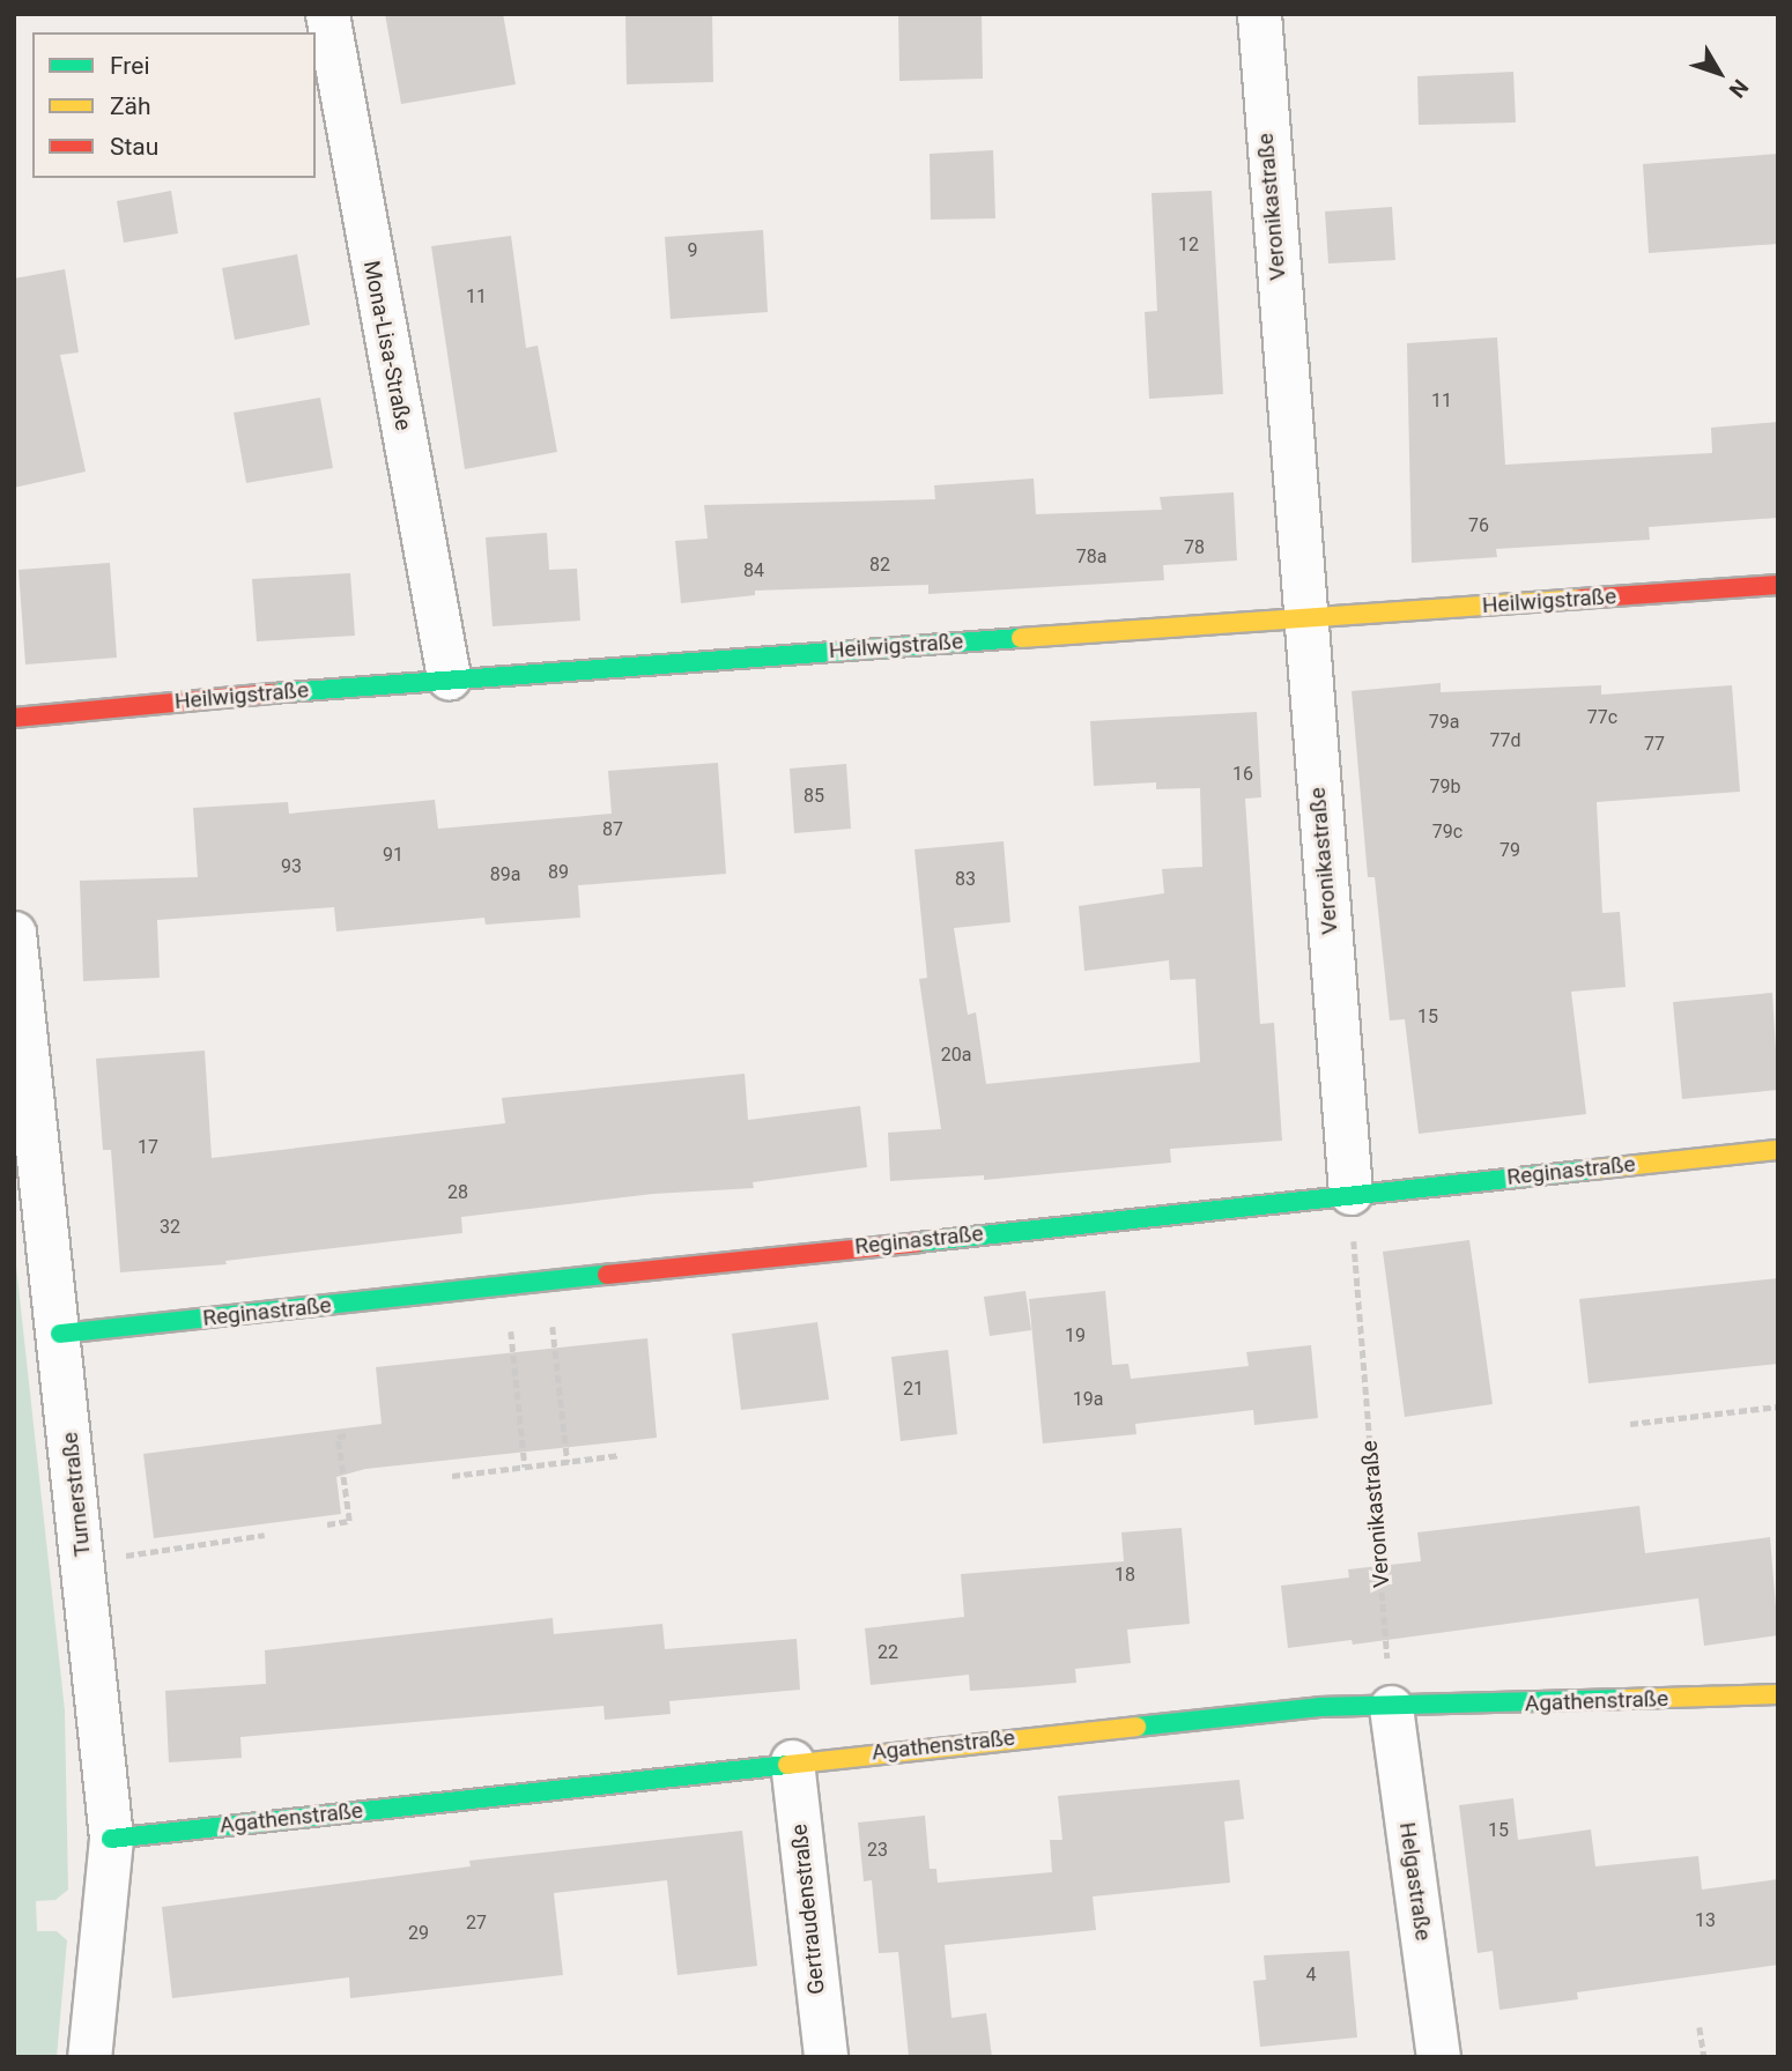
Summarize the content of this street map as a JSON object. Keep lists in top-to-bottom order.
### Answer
{
  "streets": {
    "street": [
      "Veronikastraße",
      "Mona-Lisa-Straße",
      "Heilwigstraße",
      "Reginastraße",
      "Turnerstraße",
      "Agathenstraße",
      "Helgastraße",
      "Gertraudenstraße"
    ]
  },
  "crossings": [
    ["Veronikastraße", "Heilwigstraße"],
    ["Veronikastraße", "Reginastraße"],
    ["Veronikastraße", "Agathenstraße"],
    ["Veronikastraße", "Helgastraße"],
    ["Mona-Lisa-Straße", "Heilwigstraße"],
    ["Reginastraße", "Turnerstraße"],
    ["Turnerstraße", "Agathenstraße"],
    ["Agathenstraße", "Helgastraße"],
    ["Agathenstraße", "Gertraudenstraße"]
  ],
  "house_numbers": [
    "12",
    "9",
    "11",
    "11",
    "76",
    "78",
    "78a",
    "82",
    "84",
    "77c",
    "79a",
    "77d",
    "77",
    "16",
    "79b",
    "85",
    "87",
    "79c",
    "79",
    "91",
    "93",
    "89",
    "89a",
    "83",
    "15",
    "20a",
    "17",
    "28",
    "32",
    "19",
    "21",
    "19a",
    "18",
    "22",
    "15",
    "23",
    "13",
    "27",
    "29",
    "4"
  ],
  "legend": ["Frei", "Zäh", "Stau"],
  "north": "bottom right"
}
